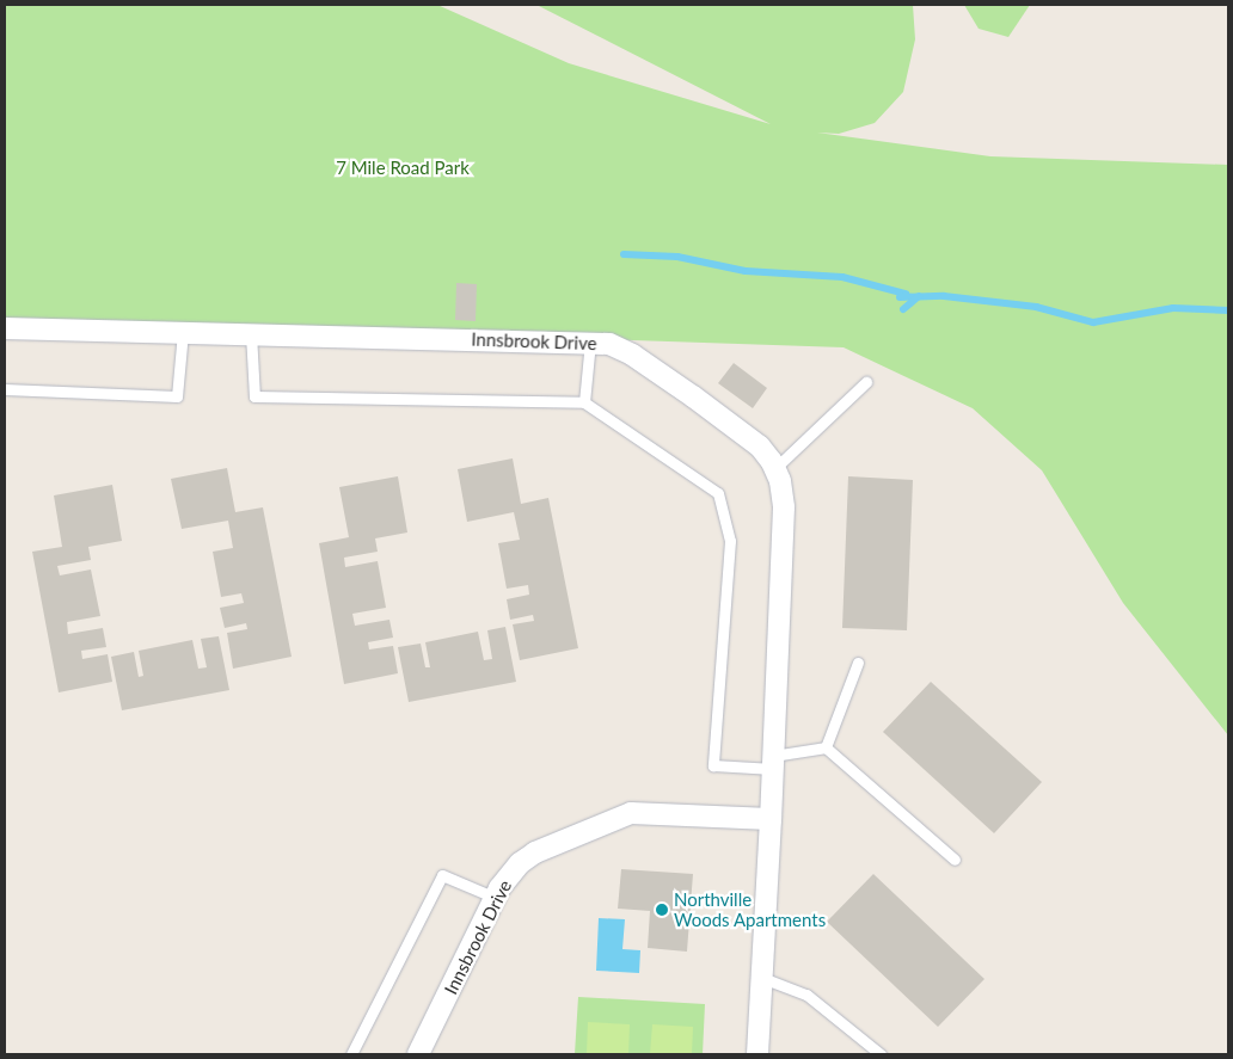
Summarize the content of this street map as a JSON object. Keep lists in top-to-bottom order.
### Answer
{
  "streets": {
    "street": ["Innsbrook Drive"]
  },
  "parks": ["7 Mile Road Park"],
  "places": ["Northville Woods Apartments"]
}
